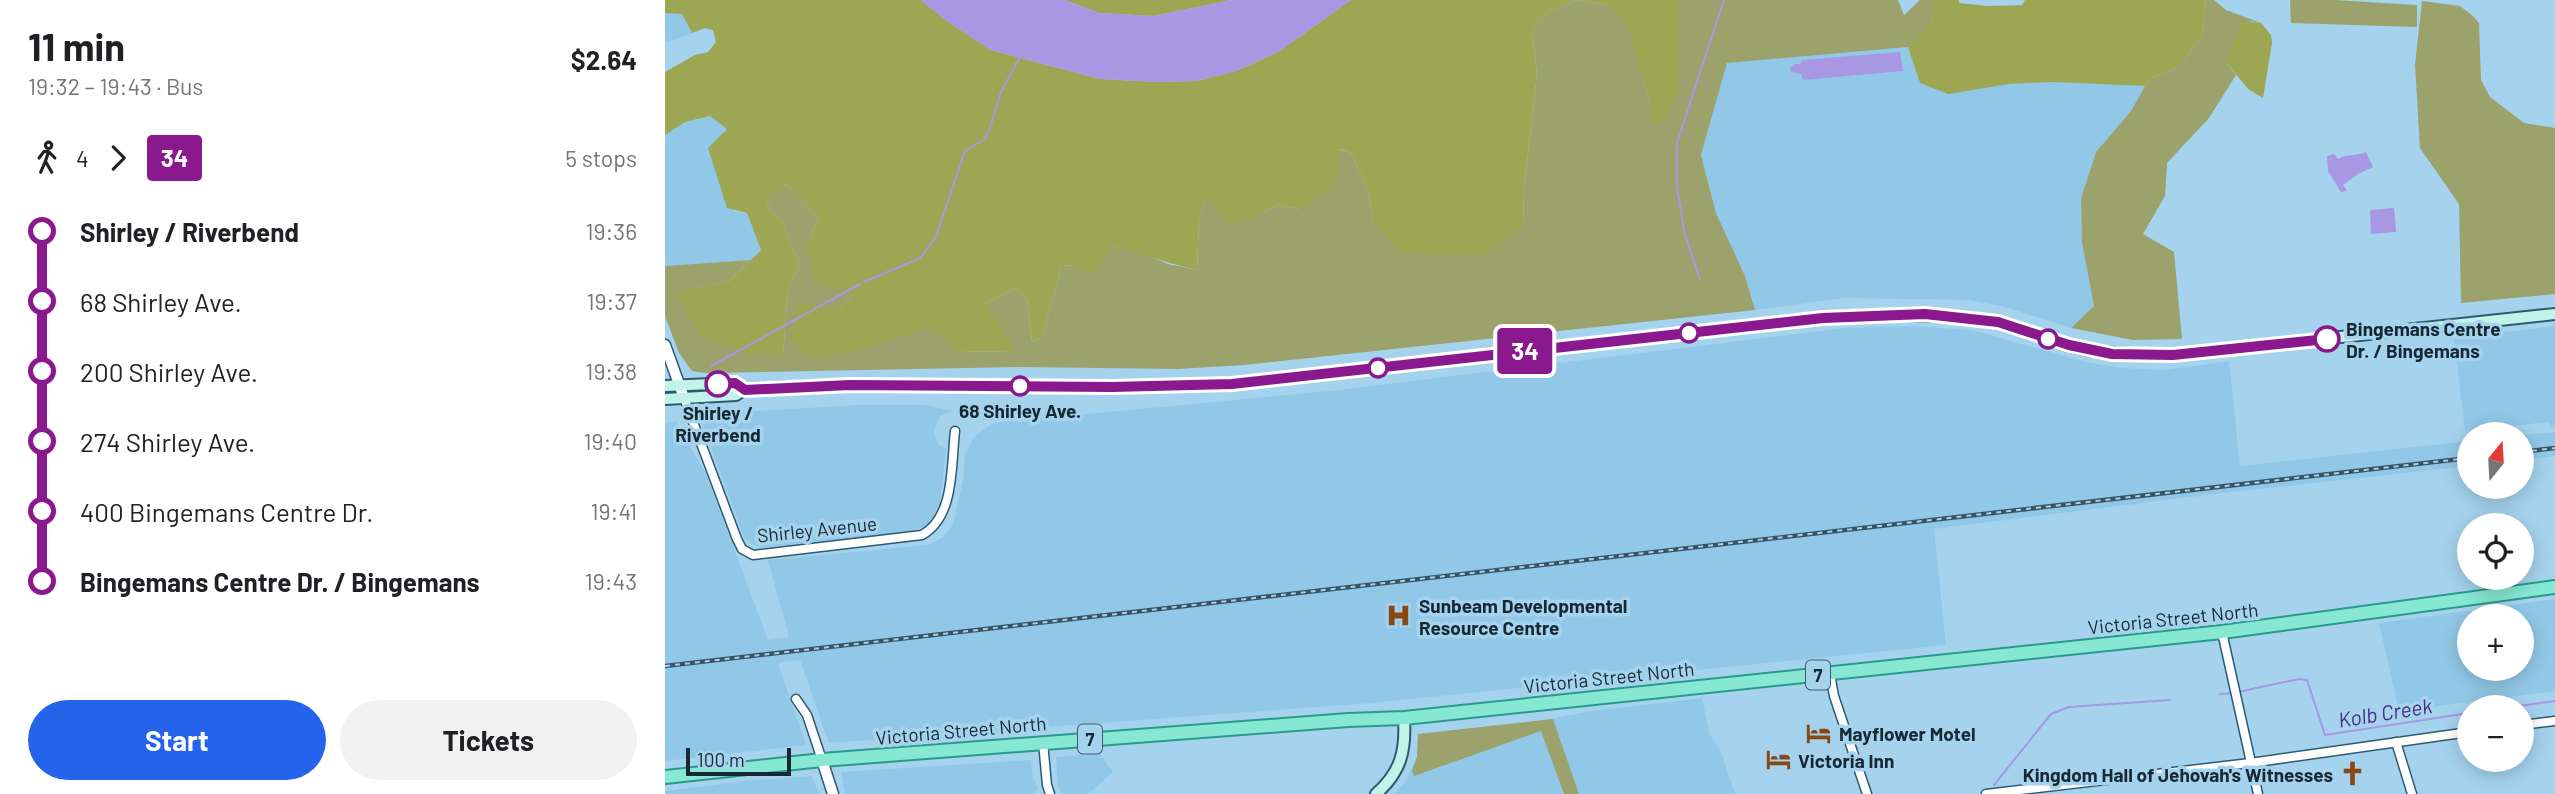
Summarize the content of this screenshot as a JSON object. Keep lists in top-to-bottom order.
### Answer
{
  "streets": {
    "main road": ["Victoria Street North", "7"],
    "street": ["Shirley Avenue"]
  },
  "water": ["Kolb Creek"],
  "places": {
    "other": ["Bingemans Centre Dr. / Bingemans", "Shirley / Riverbend", "68 Shirley Ave."],
    "hospital": ["Sunbeam Developmental Resource Centre"],
    "hotel": ["Mayflower Motel", "Victoria Inn"],
    "church": ["Kingdom Hall of Jehovah's Witnesses"]
  },
  "lines": ["bus line 34"],
  "scale_bar": "100 m",
  "north": "top",
  "page": {
    "heading": ["11 min", "19:32 – 19:43 · Bus", "$2.64"],
    "on_map": "34",
    "legs": ["4", "34", "5 stops"],
    "list": [
      {
        "name": "Shirley / Riverbend",
        "value": "19:36"
      },
      {
        "name": "68 Shirley Ave.",
        "value": "19:37"
      },
      {
        "name": "200 Shirley Ave.",
        "value": "19:38"
      },
      {
        "name": "274 Shirley Ave.",
        "value": "19:40"
      },
      {
        "name": "400 Bingemans Centre Dr.",
        "value": "19:41"
      },
      {
        "name": "Bingemans Centre Dr. / Bingemans",
        "value": "19:43"
      }
    ],
    "map_buttons": ["+", "−"],
    "buttons": ["Start", "Tickets"],
    "scale": "100 m"
  }
}
